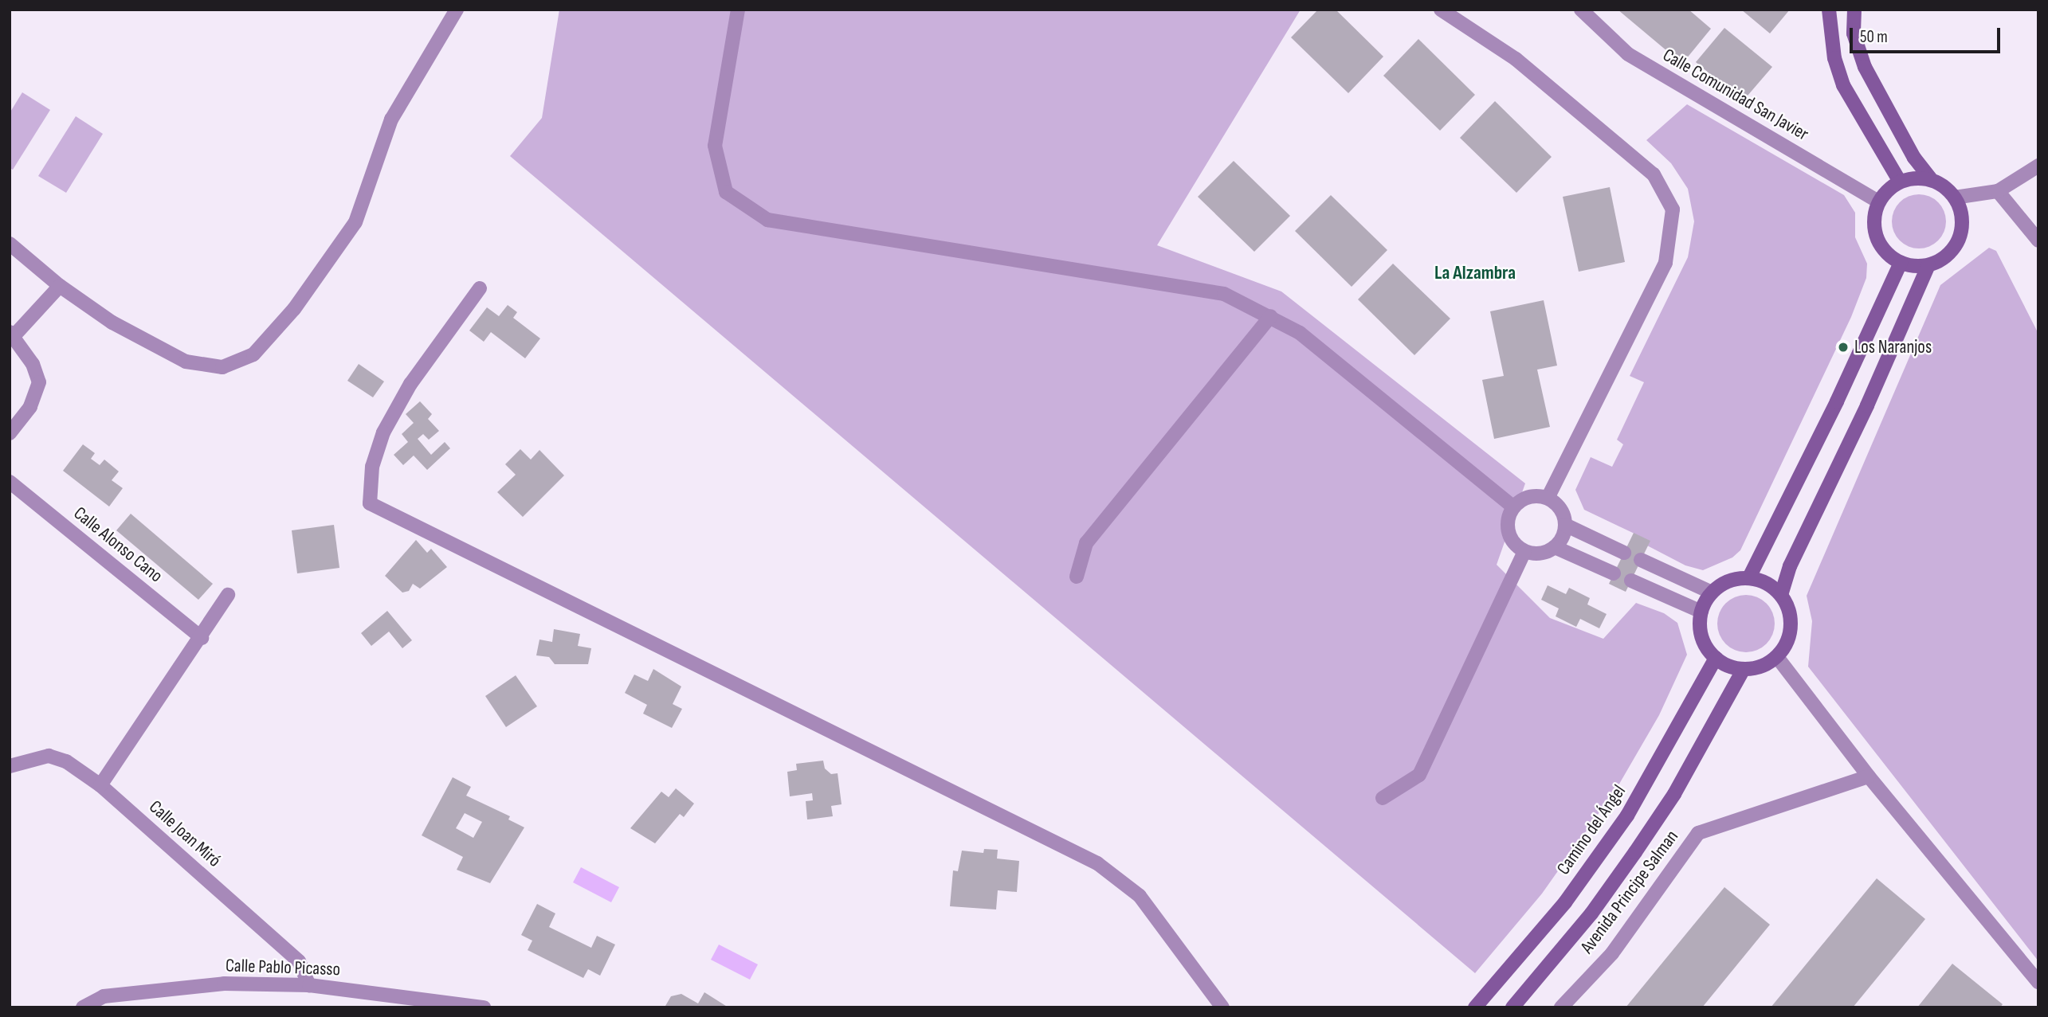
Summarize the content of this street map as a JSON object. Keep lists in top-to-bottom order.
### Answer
{
  "streets": {
    "street": [
      "Calle Comunidad San Javier",
      "Calle Alonso Cano",
      "Camino del Ángel",
      "Calle Joan Miró",
      "Avenida Principe Salman",
      "Calle Pablo Picasso"
    ]
  },
  "crossings": [
    ["Calle Joan Miró", "Calle Pablo Picasso"]
  ],
  "districts": ["La Alzambra"],
  "places": ["Los Naranjos"],
  "scale_bar": "50 m"
}
